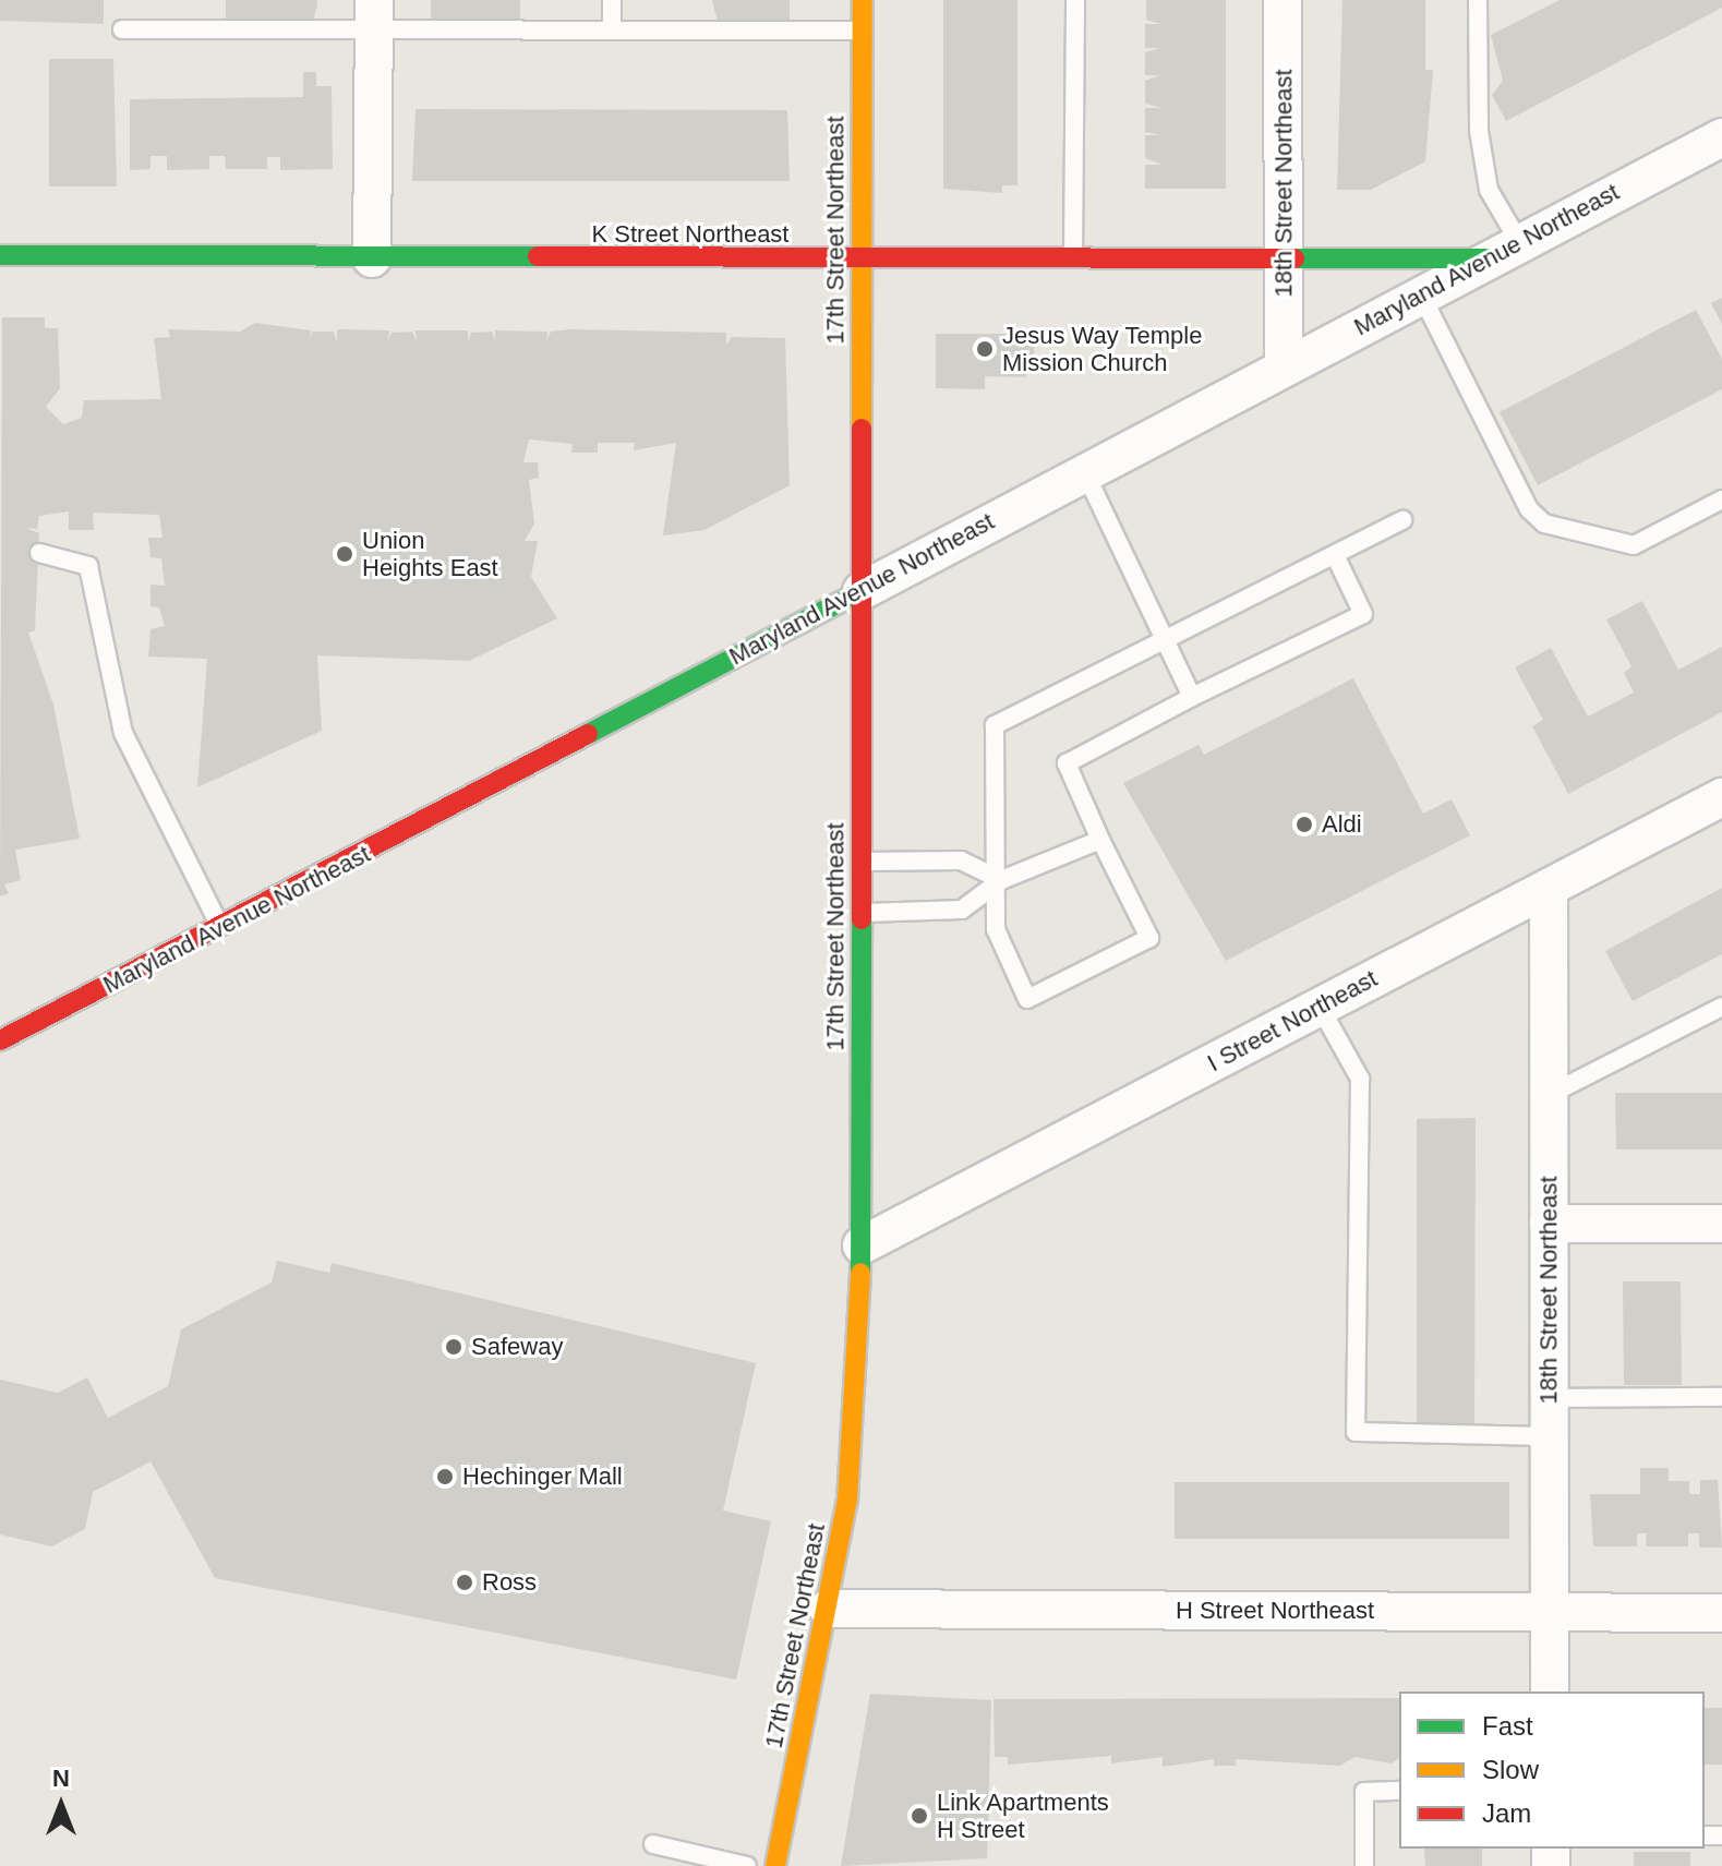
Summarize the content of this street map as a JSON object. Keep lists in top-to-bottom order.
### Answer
{
  "streets": {
    "street": [
      "18th Street Northeast",
      "17th Street Northeast",
      "K Street Northeast",
      "Maryland Avenue Northeast",
      "I Street Northeast",
      "H Street Northeast"
    ]
  },
  "crossings": [
    ["18th Street Northeast", "K Street Northeast"],
    ["18th Street Northeast", "Maryland Avenue Northeast"],
    ["18th Street Northeast", "I Street Northeast"],
    ["18th Street Northeast", "H Street Northeast"],
    ["17th Street Northeast", "K Street Northeast"],
    ["17th Street Northeast", "Maryland Avenue Northeast"],
    ["17th Street Northeast", "I Street Northeast"],
    ["17th Street Northeast", "H Street Northeast"],
    ["K Street Northeast", "Maryland Avenue Northeast"]
  ],
  "places": [
    "Jesus Way Temple Mission Church",
    "Union Heights East",
    "Aldi",
    "Safeway",
    "Hechinger Mall",
    "Ross",
    "Link Apartments H Street"
  ],
  "legend": ["Fast", "Slow", "Jam"],
  "north": "top"
}
